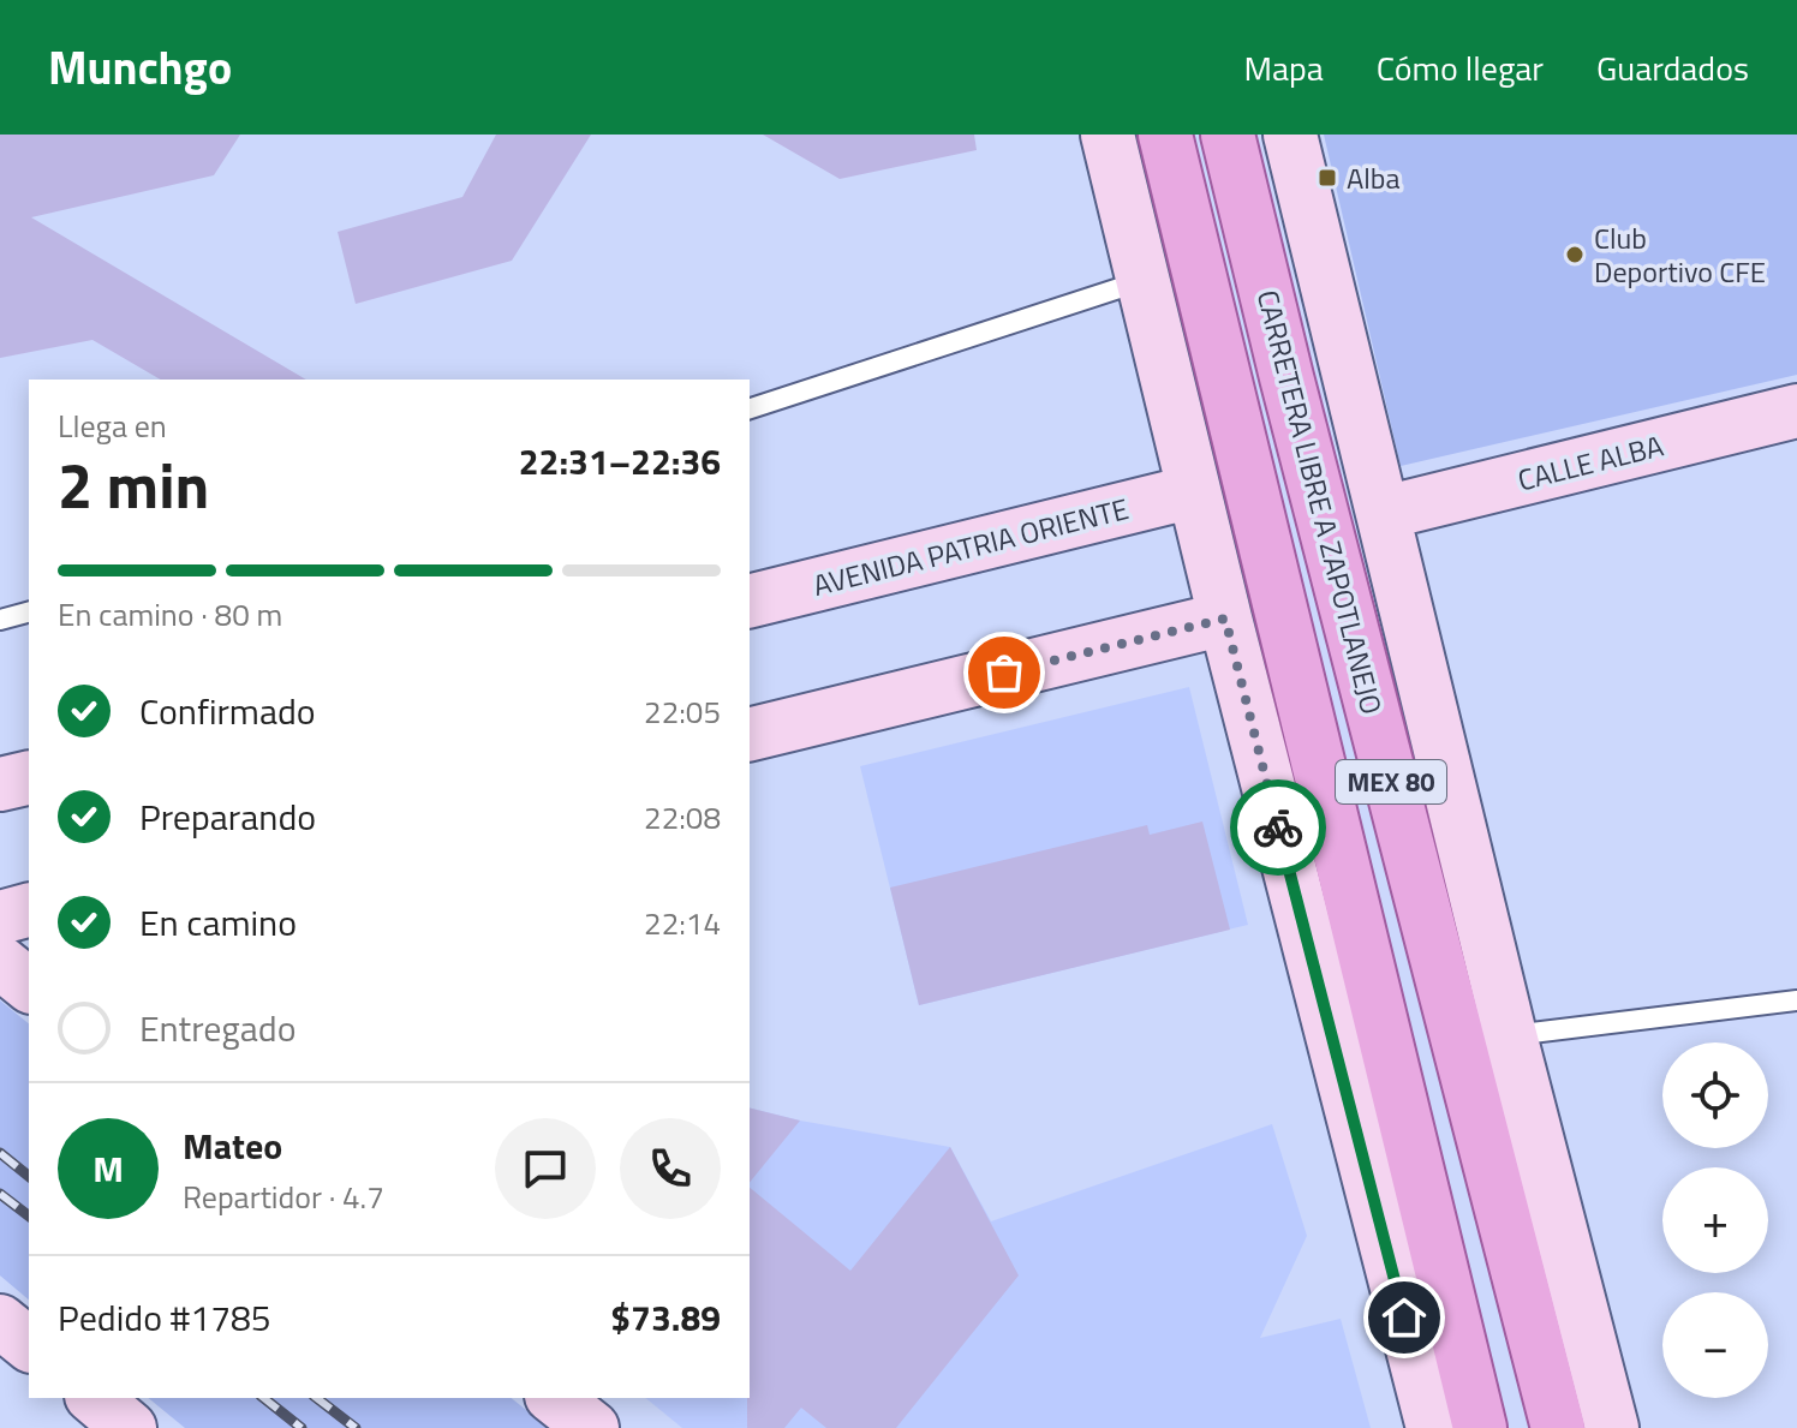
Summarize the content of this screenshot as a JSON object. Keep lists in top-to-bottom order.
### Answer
{
  "streets": {
    "main road": [
      "CALLE ALBA",
      "CARRETERA LIBRE A ZAPOTLANEJO",
      "AVENIDA PATRIA ORIENTE",
      "MEX 80"
    ]
  },
  "crossings": [
    ["CALLE ALBA", "CARRETERA LIBRE A ZAPOTLANEJO"]
  ],
  "places": {
    "transit": ["Alba"],
    "other": ["Club Deportivo CFE"]
  },
  "page": {
    "header": "Munchgo",
    "nav": ["Mapa", "Cómo llegar", "Guardados"],
    "heading": ["2 min", "Llega en", "22:31–22:36"],
    "panel": [
      "Mateo",
      "Repartidor · 4.7",
      "Pedido #1785",
      "$73.89"
    ],
    "bar": "En camino · 80 m",
    "list": [
      ["Confirmado", "22:05"],
      ["Preparando", "22:08"],
      ["En camino", "22:14"],
      "Entregado"
    ],
    "map_buttons": ["+", "−"],
    "round": "M"
  }
}
